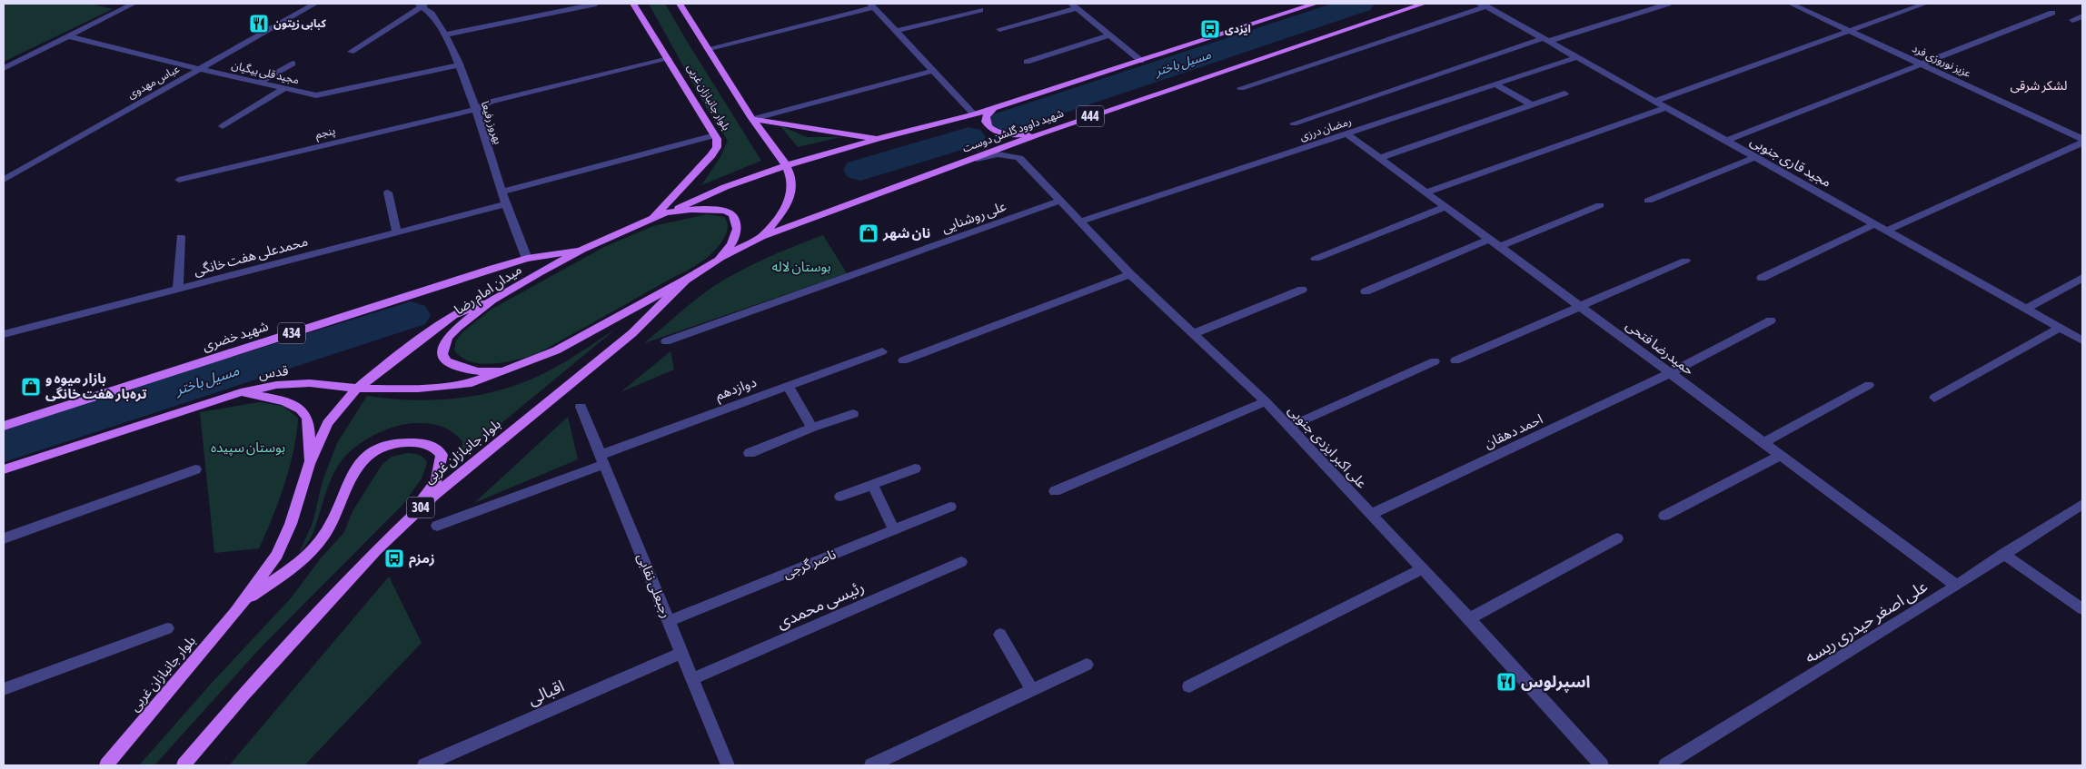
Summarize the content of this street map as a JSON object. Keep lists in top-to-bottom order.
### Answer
{
  "streets": {
    "main road": [
      "بلوار جانبازان غربی",
      "444",
      "شهید داوود گلشن دوست",
      "میدان امام رضا",
      "434",
      "شهید خضری",
      "قدس",
      "304"
    ],
    "street": [
      "عزیز نوروزی فرد",
      "مجید قلی بیگیان",
      "عباس مهدوی",
      "بهروز رفیعا",
      "رمضان درزی",
      "پنجم",
      "مجید قاری جنوبی",
      "علی روشنایی",
      "محمدعلی هفت خانگی",
      "حمیدرضا فتحی",
      "دوازدهم",
      "احمد دهقان",
      "علی اکبر ایزدی جنوبی",
      "ناصر گرجی",
      "رجبعلی نقابی",
      "رئیسی محمدی",
      "علی اصغر حیدری ریسه",
      "اقبالی"
    ]
  },
  "crossings": [
    ["مجید قلی بیگیان", "عباس مهدوی"],
    ["مجید قلی بیگیان", "بهروز رفیعا"],
    ["بلوار جانبازان غربی", "شهید داوود گلشن دوست"],
    ["بلوار جانبازان غربی", "پنجم"],
    ["بلوار جانبازان غربی", "میدان امام رضا"],
    ["بلوار جانبازان غربی", "قدس"],
    ["بهروز رفیعا", "پنجم"],
    ["بهروز رفیعا", "محمدعلی هفت خانگی"],
    ["بهروز رفیعا", "شهید خضری"],
    ["رمضان درزی", "مجید قاری جنوبی"],
    ["رمضان درزی", "حمیدرضا فتحی"],
    ["رمضان درزی", "علی اکبر ایزدی جنوبی"],
    ["شهید داوود گلشن دوست", "میدان امام رضا"],
    ["شهید داوود گلشن دوست", "علی اکبر ایزدی جنوبی"],
    ["علی روشنایی", "علی اکبر ایزدی جنوبی"],
    ["میدان امام رضا", "شهید خضری"],
    ["میدان امام رضا", "قدس"],
    ["حمیدرضا فتحی", "احمد دهقان"],
    ["حمیدرضا فتحی", "علی اصغر حیدری ریسه"],
    ["دوازدهم", "رجبعلی نقابی"],
    ["احمد دهقان", "علی اکبر ایزدی جنوبی"],
    ["ناصر گرجی", "رجبعلی نقابی"],
    ["رجبعلی نقابی", "رئیسی محمدی"],
    ["رجبعلی نقابی", "اقبالی"]
  ],
  "districts": ["لشکر شرقی"],
  "water": ["مسیل باختر"],
  "parks": ["بوستان لاله", "بوستان سپیده"],
  "places": {
    "restaurant": ["کبابی زیتون", "اسپرلوس"],
    "bus stop": ["ایزدی", "زمزم"],
    "shop": ["نان شهر", "بازار میوه و تره‌بار هفت خانگی"]
  }
}
